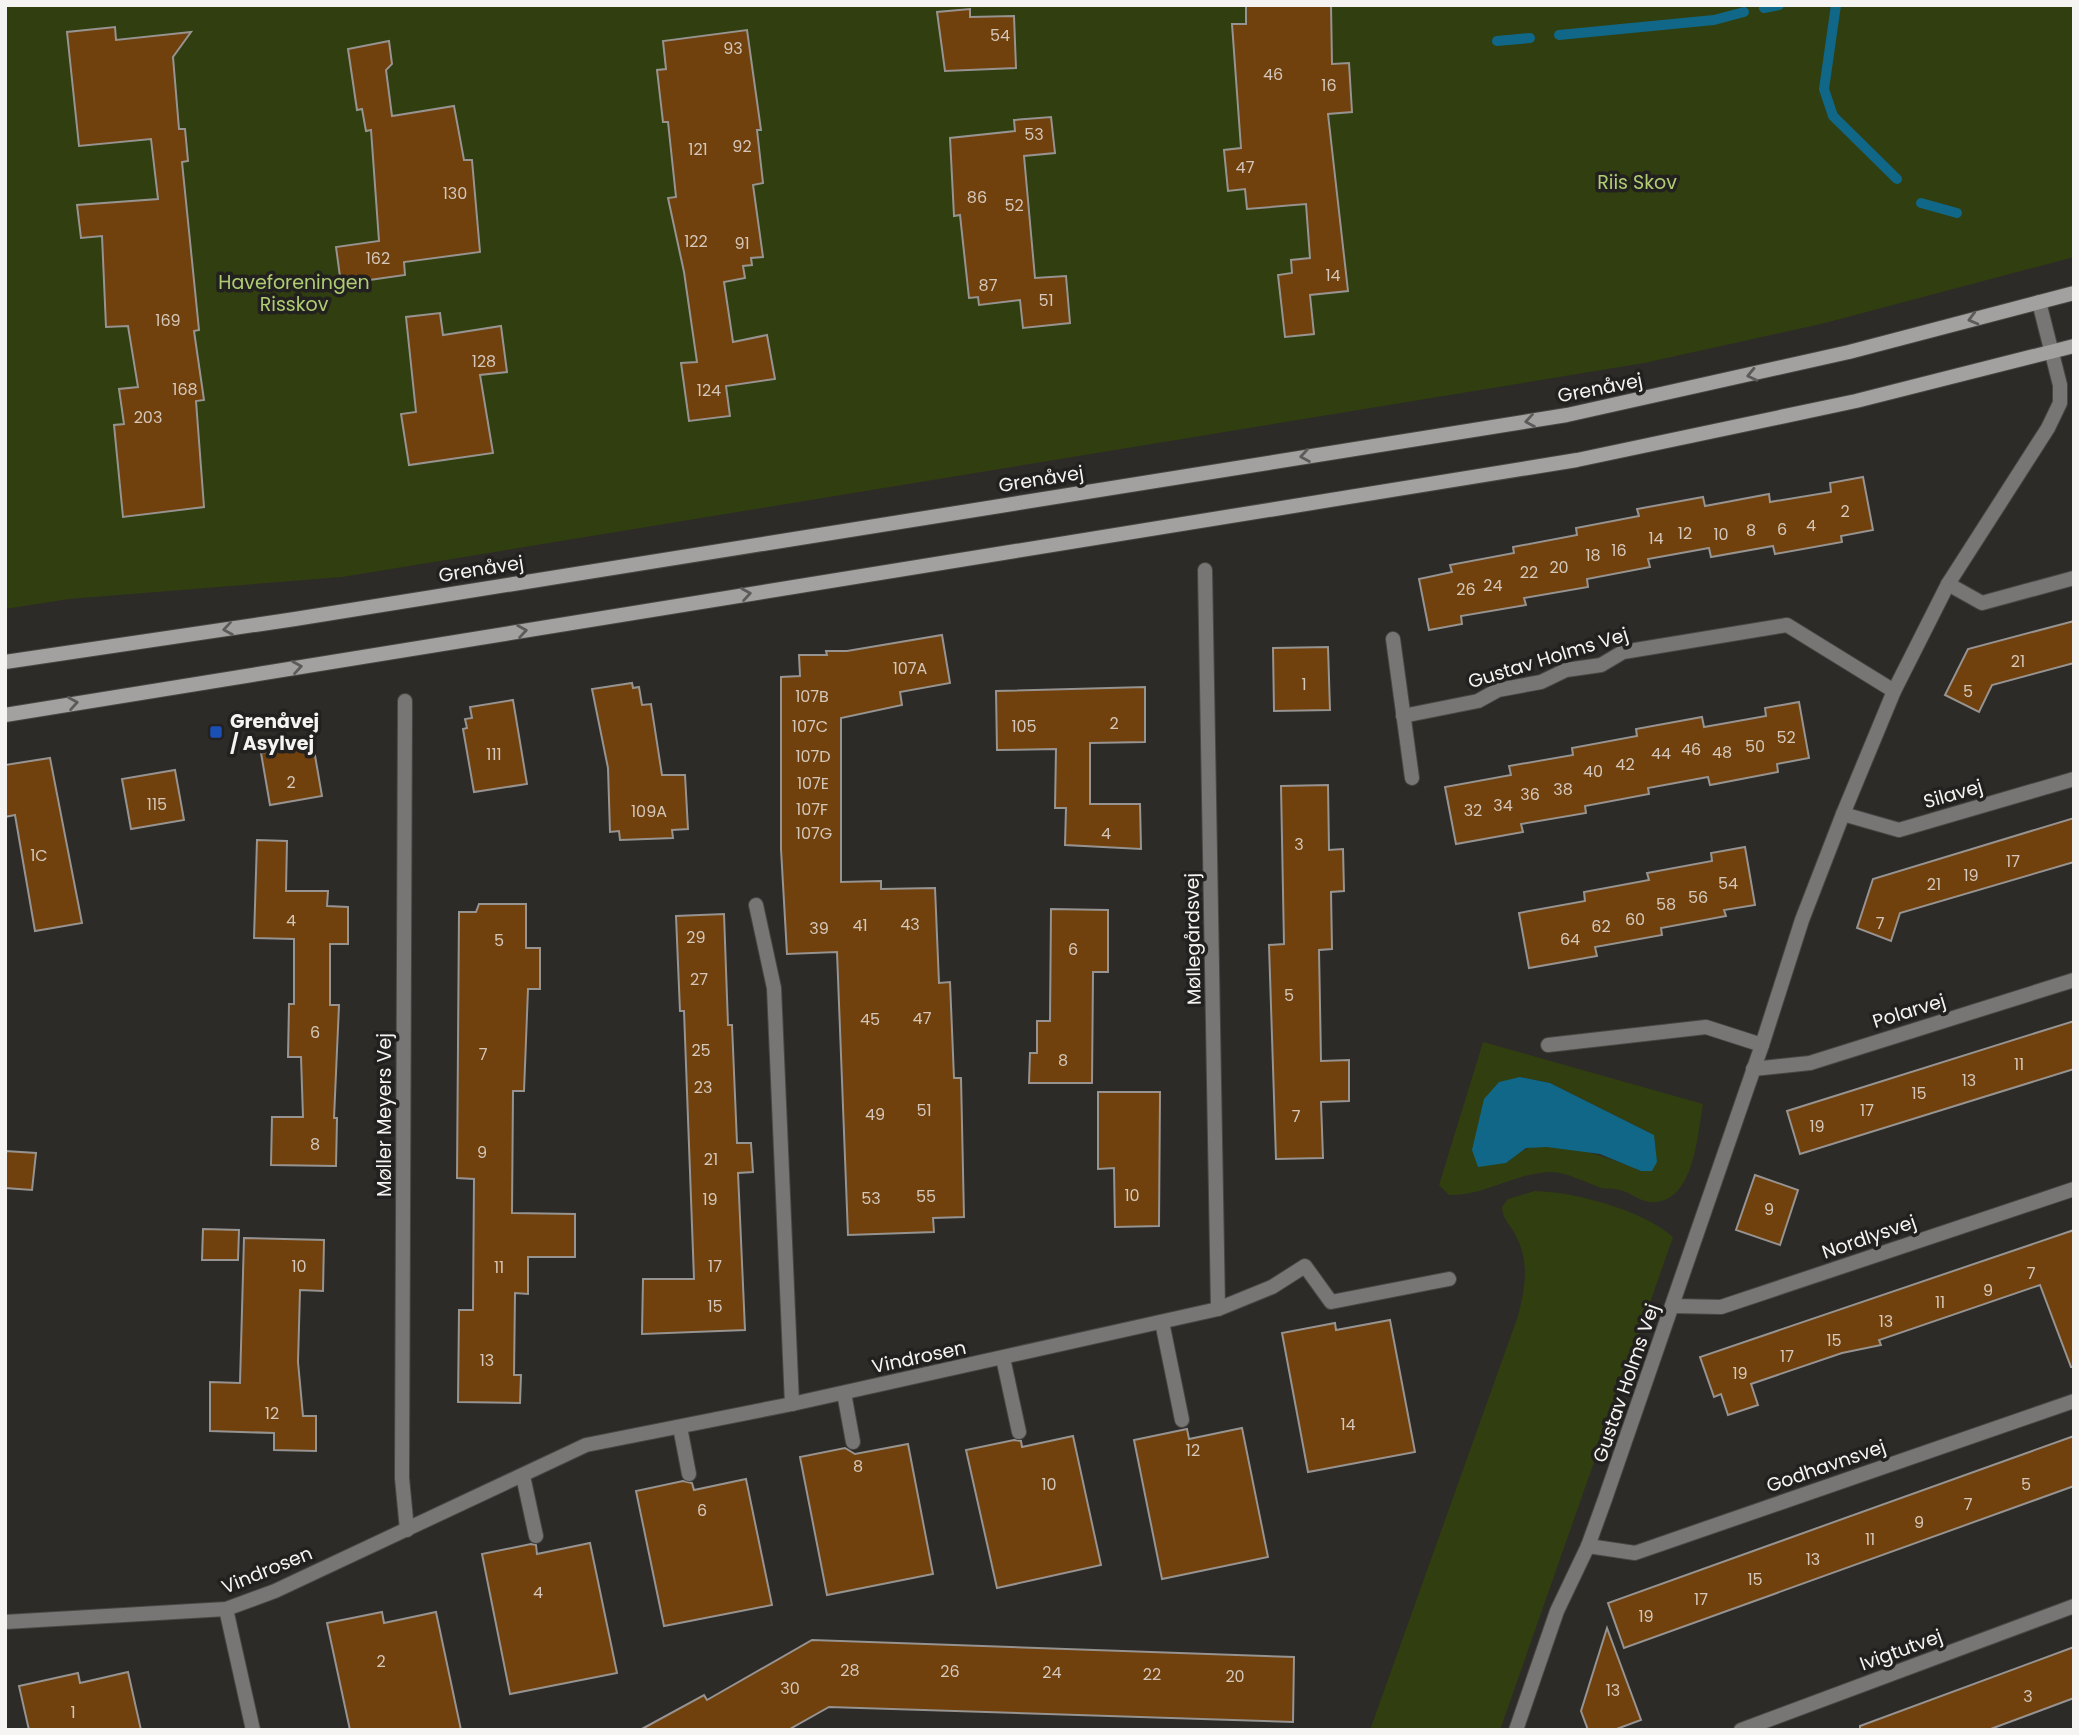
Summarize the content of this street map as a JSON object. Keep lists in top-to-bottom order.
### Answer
{
  "streets": {
    "street": [
      "Grenåvej",
      "Gustav Holms Vej",
      "Silavej",
      "Møllegårdsvej",
      "Polarvej",
      "Møller Meyers Vej",
      "Nordlysvej",
      "Vindrosen",
      "Godhavnsvej",
      "Ivigtutvej"
    ]
  },
  "crossings": [
    ["Grenåvej", "Gustav Holms Vej"],
    ["Gustav Holms Vej", "Silavej"],
    ["Gustav Holms Vej", "Polarvej"],
    ["Gustav Holms Vej", "Nordlysvej"],
    ["Gustav Holms Vej", "Godhavnsvej"],
    ["Møllegårdsvej", "Vindrosen"],
    ["Møller Meyers Vej", "Vindrosen"]
  ],
  "parks": ["Riis Skov", "Haveforeningen Risskov"],
  "places": {
    "transit": ["Grenåvej / Asylvej"]
  },
  "house_numbers": [
    "54",
    "93",
    "46",
    "16",
    "53",
    "92",
    "121",
    "47",
    "130",
    "86",
    "52",
    "122",
    "91",
    "162",
    "14",
    "87",
    "51",
    "169",
    "128",
    "168",
    "124",
    "203",
    "2",
    "4",
    "6",
    "8",
    "12",
    "10",
    "14",
    "16",
    "18",
    "20",
    "22",
    "24",
    "26",
    "21",
    "107A",
    "1",
    "5",
    "107B",
    "2",
    "107C",
    "105",
    "52",
    "50",
    "46",
    "48",
    "44",
    "111",
    "107D",
    "42",
    "40",
    "2",
    "107E",
    "38",
    "36",
    "115",
    "34",
    "107F",
    "32",
    "109A",
    "107G",
    "4",
    "3",
    "1C",
    "17",
    "19",
    "54",
    "21",
    "56",
    "58",
    "60",
    "4",
    "7",
    "43",
    "41",
    "62",
    "39",
    "29",
    "64",
    "5",
    "6",
    "27",
    "5",
    "47",
    "45",
    "6",
    "25",
    "7",
    "8",
    "11",
    "13",
    "23",
    "15",
    "51",
    "17",
    "49",
    "7",
    "19",
    "8",
    "9",
    "21",
    "10",
    "55",
    "53",
    "19",
    "9",
    "10",
    "17",
    "11",
    "7",
    "9",
    "11",
    "15",
    "13",
    "15",
    "17",
    "13",
    "19",
    "12",
    "14",
    "12",
    "8",
    "10",
    "5",
    "7",
    "6",
    "9",
    "11",
    "13",
    "15",
    "4",
    "17",
    "19",
    "2",
    "28",
    "26",
    "24",
    "22",
    "20",
    "30",
    "13",
    "3",
    "1"
  ]
}
